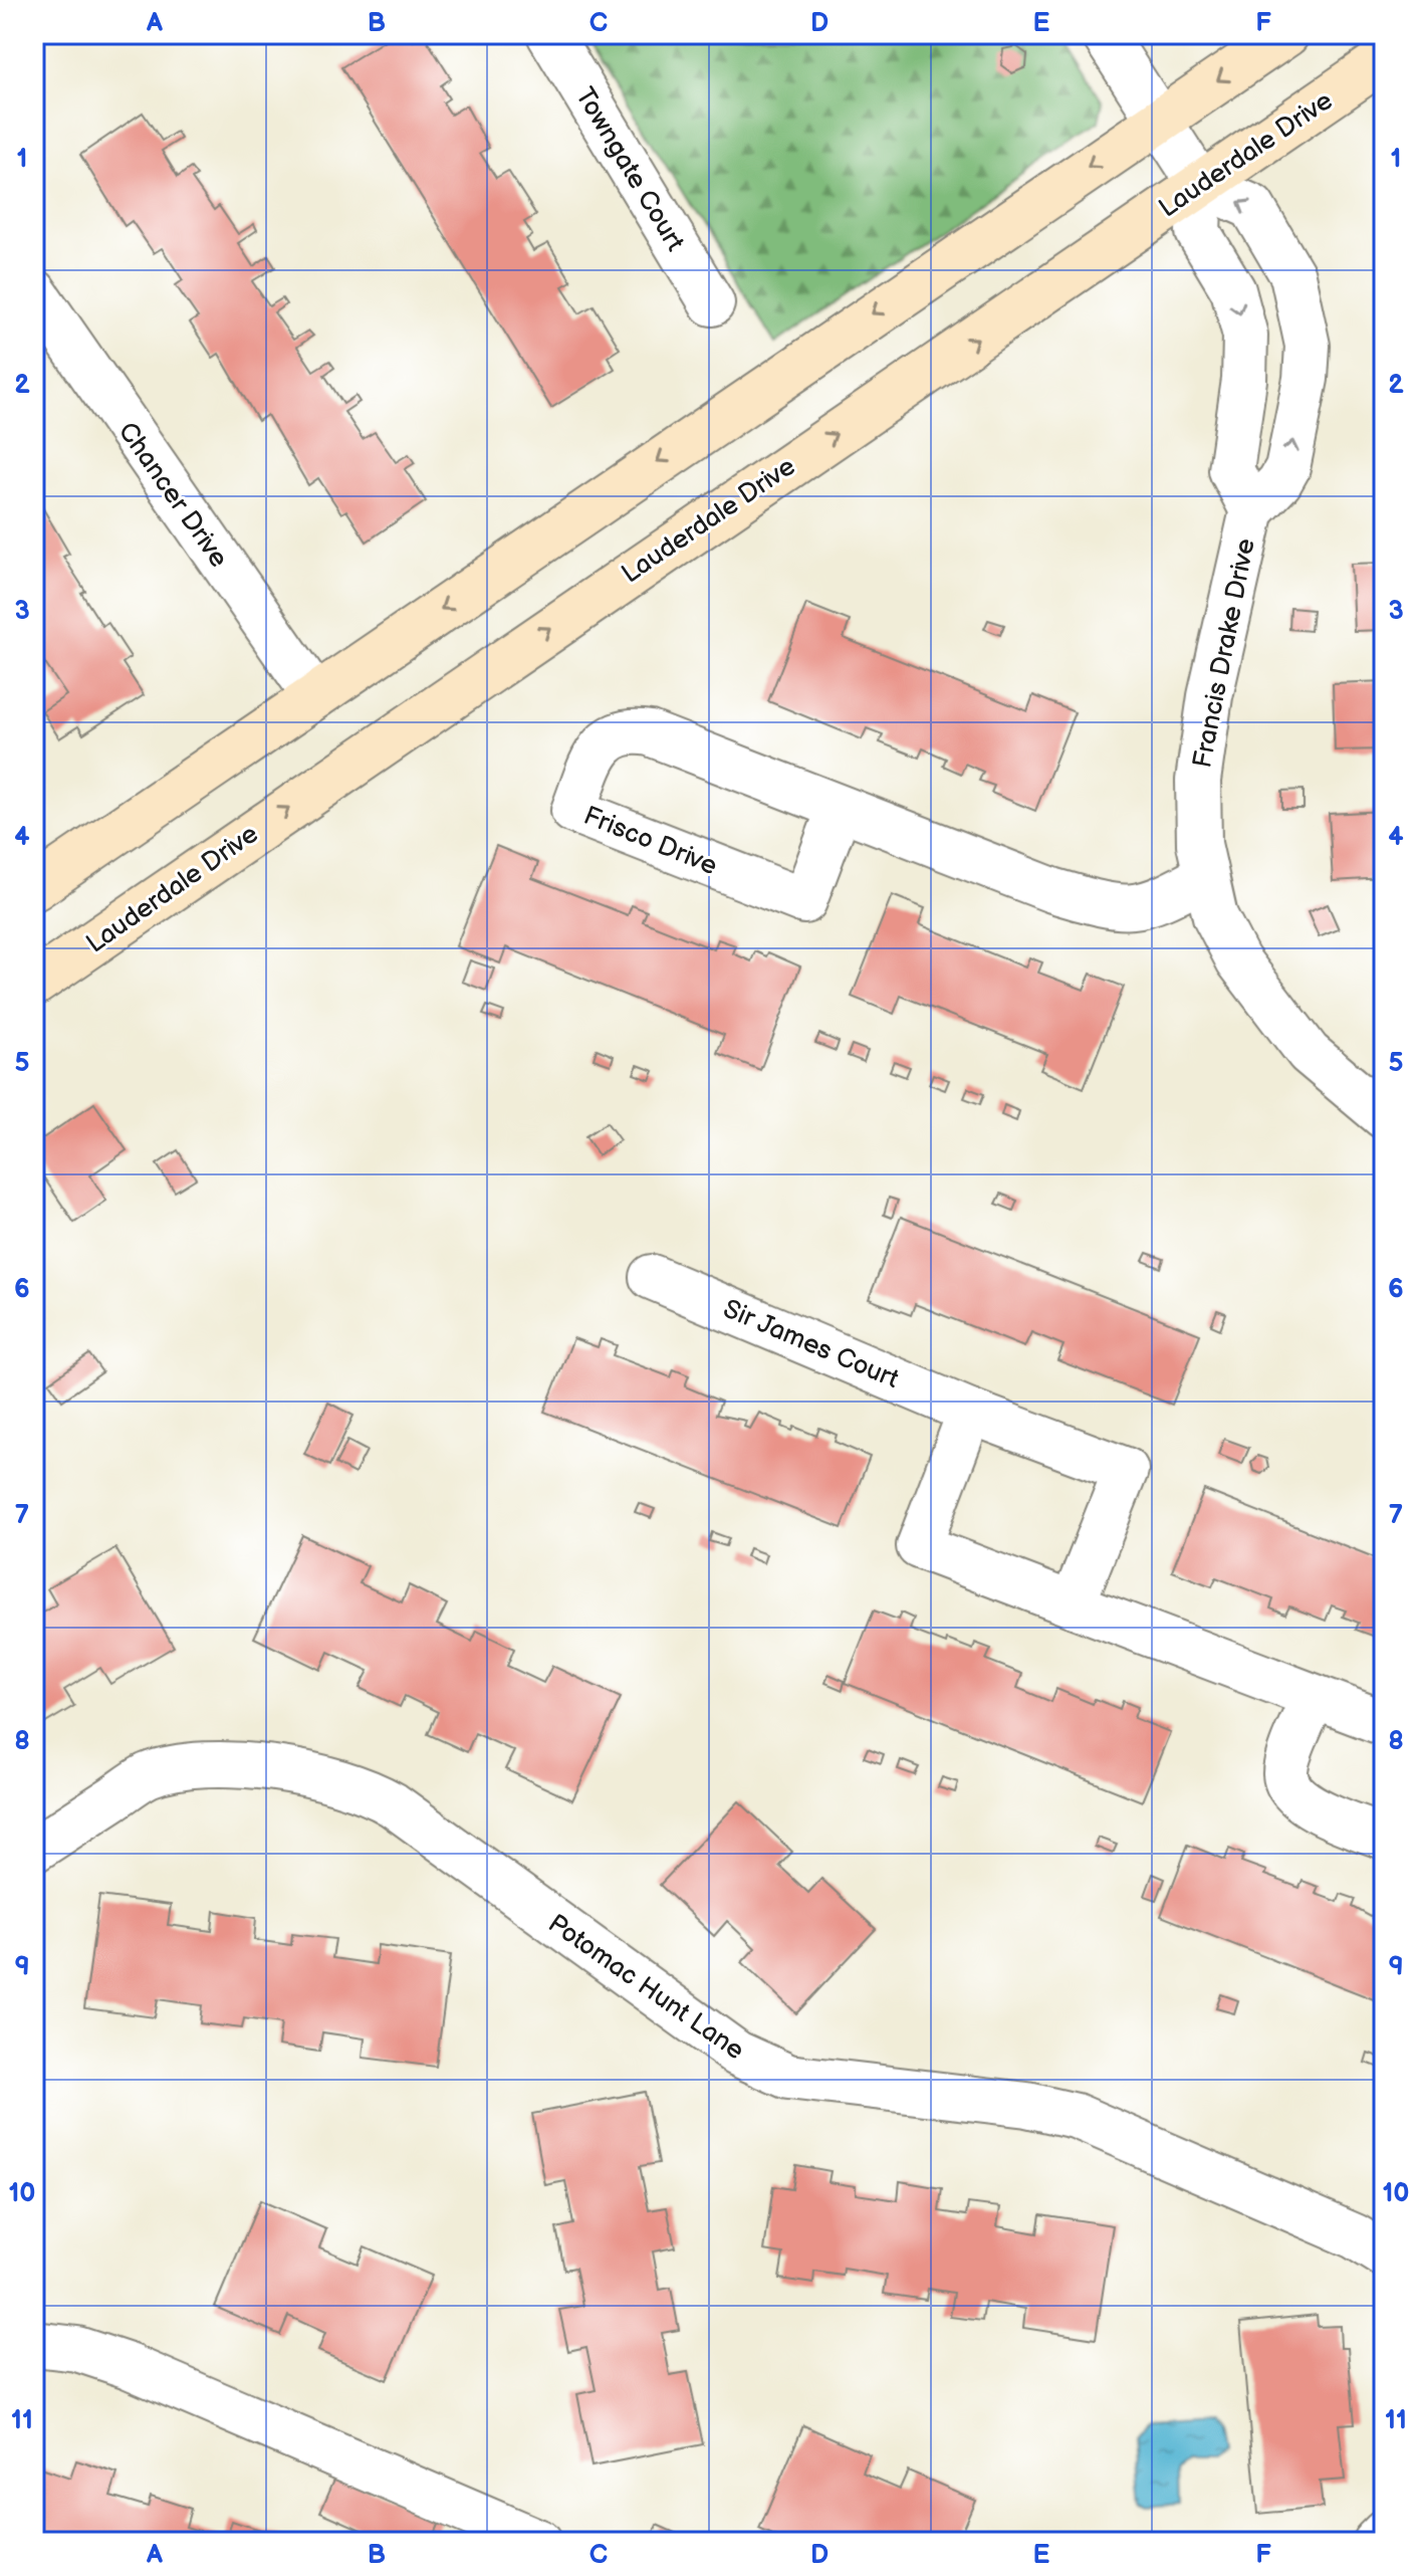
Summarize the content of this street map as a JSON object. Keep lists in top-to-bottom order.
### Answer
{
  "streets": {
    "main road": ["Lauderdale Drive"],
    "street": [
      "Towngate Court",
      "Chancer Drive",
      "Francis Drake Drive",
      "Frisco Drive",
      "Sir James Court",
      "Potomac Hunt Lane"
    ]
  },
  "crossings": [
    ["Lauderdale Drive", "Francis Drake Drive"],
    ["Francis Drake Drive", "Frisco Drive"]
  ],
  "grid": {
    "columns": [
      "A",
      "B",
      "C",
      "D",
      "E",
      "F"
    ],
    "rows": [
      "1",
      "2",
      "3",
      "4",
      "5",
      "6",
      "7",
      "8",
      "9",
      "10",
      "11"
    ]
  }
}
